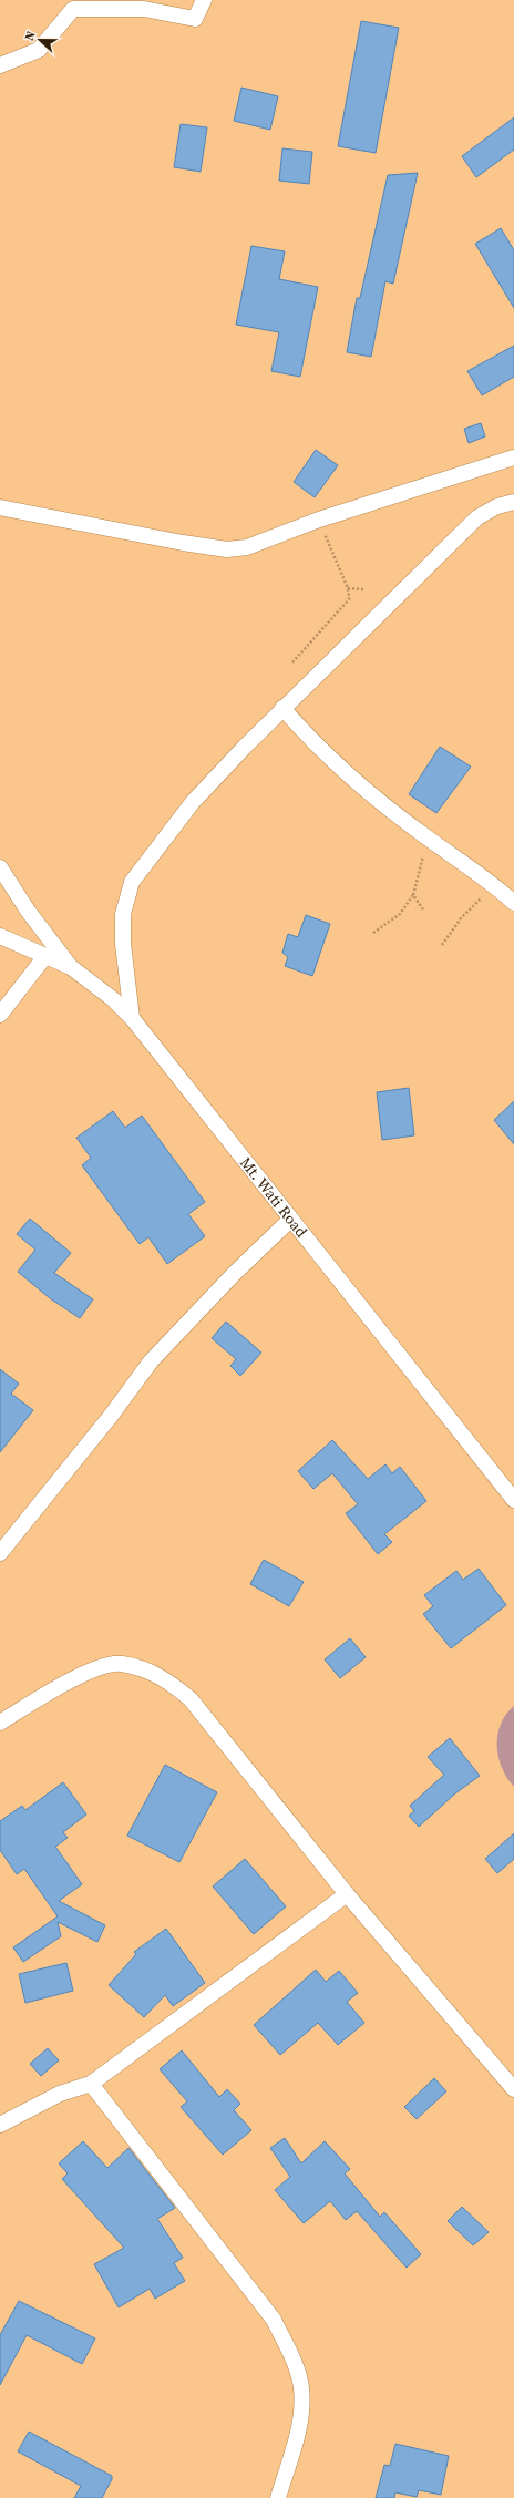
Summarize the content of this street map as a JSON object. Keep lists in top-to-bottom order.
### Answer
{
  "streets": {
    "street": ["Mt. Wati Road"]
  },
  "north": "left"
}
